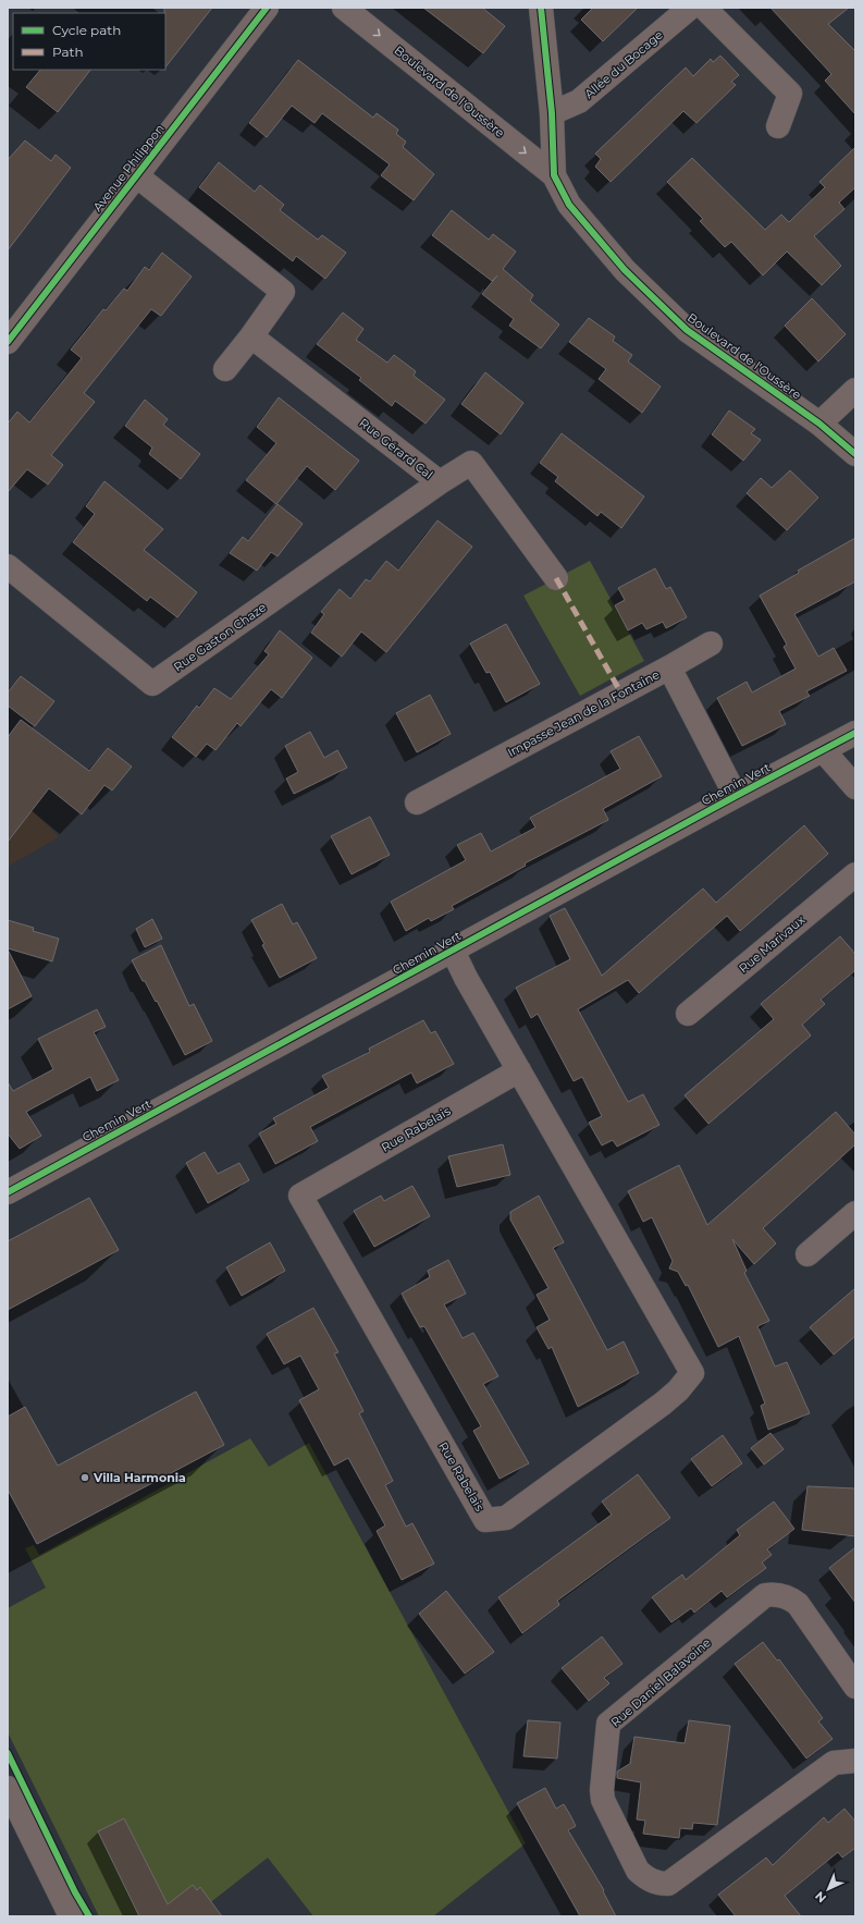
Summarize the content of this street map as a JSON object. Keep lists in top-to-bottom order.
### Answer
{
  "streets": {
    "street": [
      "Allée du Bocage",
      "Boulevard de l'Oussère",
      "Avenue Philippon",
      "Rue Gérard Cal",
      "Rue Gaston Chaze",
      "Impasse Jean de la Fontaine",
      "Chemin Vert",
      "Rue Marivaux",
      "Rue Rabelais",
      "Rue Daniel Balavoine"
    ]
  },
  "crossings": [
    ["Allée du Bocage", "Boulevard de l'Oussère"],
    ["Rue Gérard Cal", "Rue Gaston Chaze"],
    ["Impasse Jean de la Fontaine", "Chemin Vert"],
    ["Chemin Vert", "Rue Rabelais"]
  ],
  "places": ["Villa Harmonia"],
  "legend": ["Cycle path", "Path"],
  "north": "bottom left"
}
